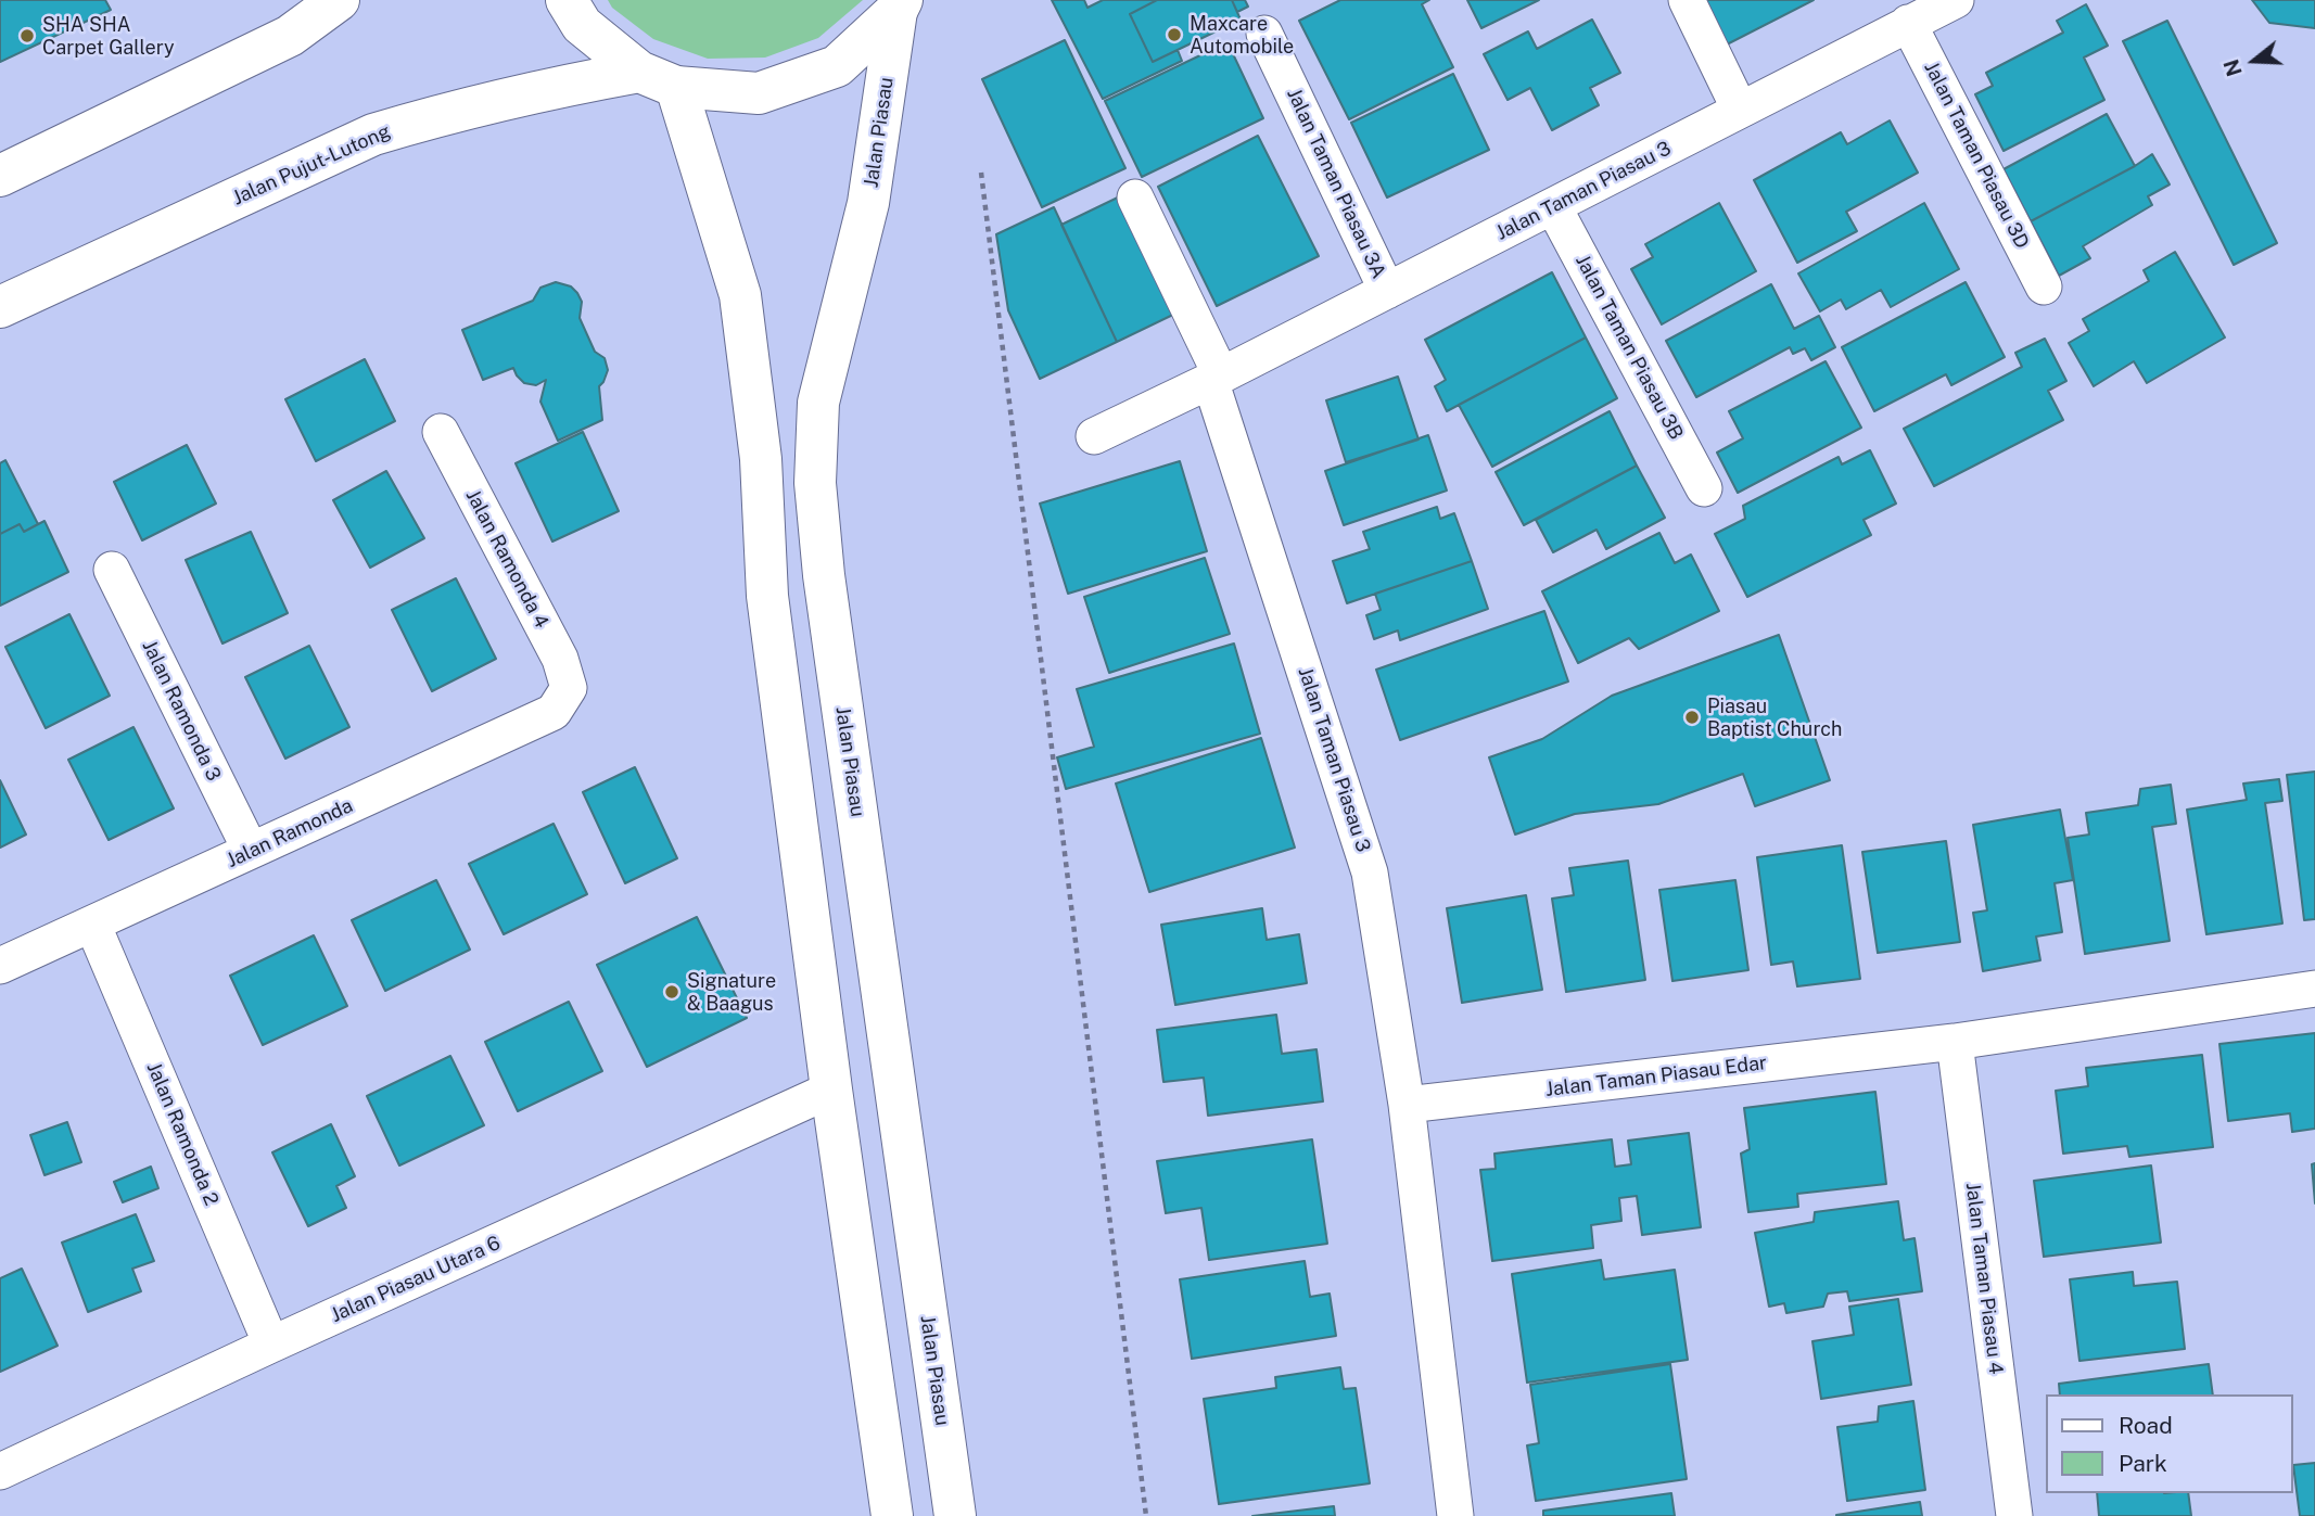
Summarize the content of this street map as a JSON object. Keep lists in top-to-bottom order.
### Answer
{
  "streets": {
    "main road": ["Jalan Piasau", "Jalan Pujut-Lutong"],
    "street": [
      "Jalan Taman Piasau 3D",
      "Jalan Taman Piasau 3A",
      "Jalan Taman Piasau 3",
      "Jalan Taman Piasau 3B",
      "Jalan Ramonda 4",
      "Jalan Ramonda 3",
      "Jalan Ramonda",
      "Jalan Taman Piasau Edar",
      "Jalan Ramonda 2",
      "Jalan Taman Piasau 4",
      "Jalan Piasau Utara 6"
    ]
  },
  "crossings": [
    ["Jalan Piasau", "Jalan Pujut-Lutong"],
    ["Jalan Taman Piasau 3D", "Jalan Taman Piasau 3"],
    ["Jalan Taman Piasau 3A", "Jalan Taman Piasau 3"],
    ["Jalan Taman Piasau 3", "Jalan Taman Piasau 3B"],
    ["Jalan Taman Piasau 3", "Jalan Taman Piasau Edar"],
    ["Jalan Ramonda 4", "Jalan Ramonda"],
    ["Jalan Ramonda 3", "Jalan Ramonda"],
    ["Jalan Ramonda", "Jalan Ramonda 2"],
    ["Jalan Taman Piasau Edar", "Jalan Taman Piasau 4"],
    ["Jalan Ramonda 2", "Jalan Piasau Utara 6"]
  ],
  "places": [
    "Maxcare Automobile",
    "SHA SHA Carpet Gallery",
    "Piasau Baptist Church",
    "Signature & Baagus"
  ],
  "legend": ["Road", "Park"],
  "north": "left"
}
